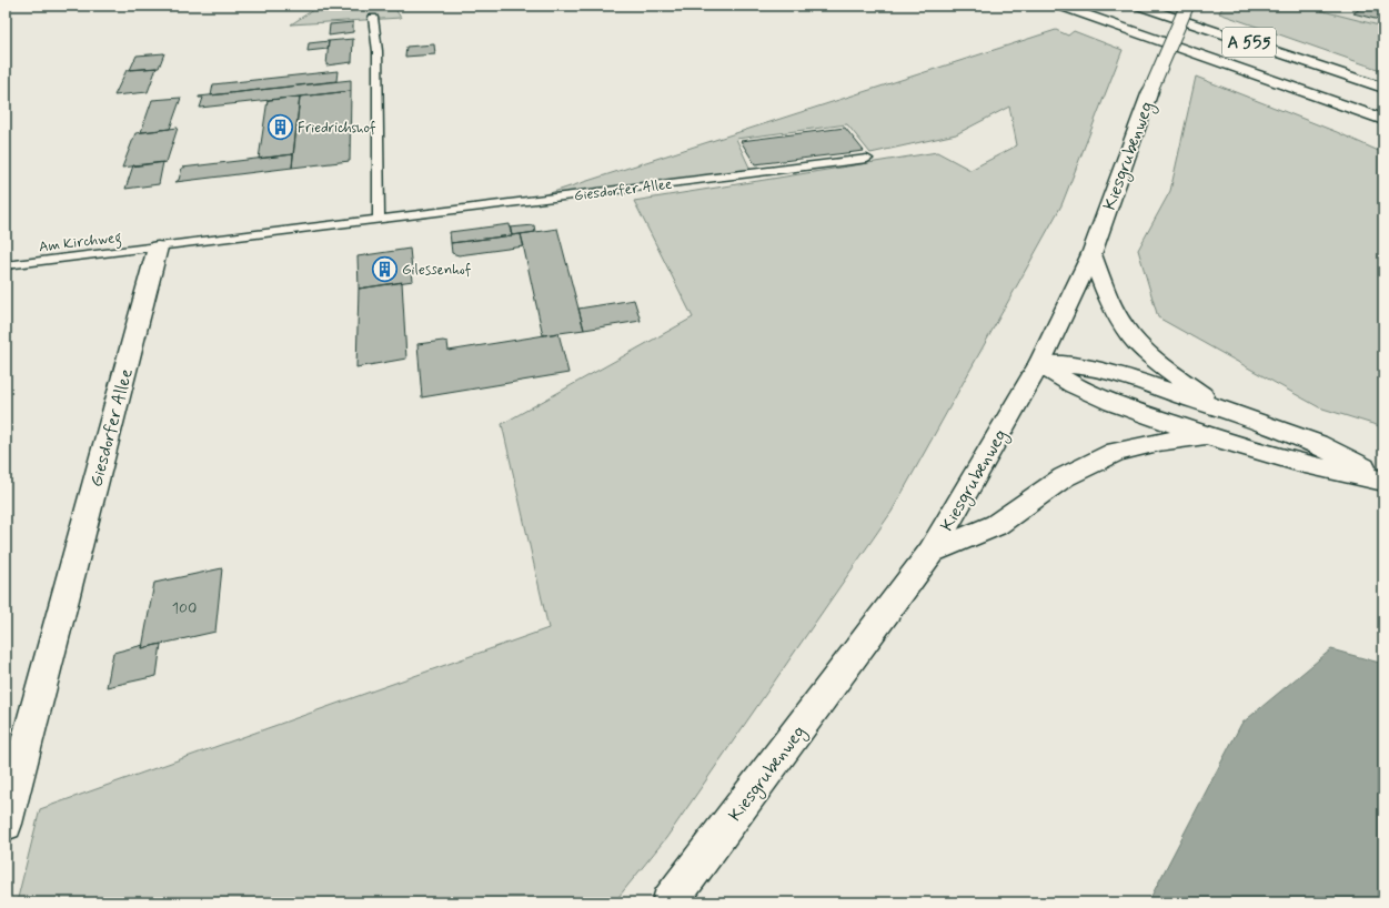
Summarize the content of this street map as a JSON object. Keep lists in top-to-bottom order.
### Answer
{
  "streets": {
    "main road": ["A 555", "Kiesgrubenweg", "Giesdorfer Allee"],
    "lane": ["Am Kirchweg"]
  },
  "crossings": [
    ["Giesdorfer Allee", "Am Kirchweg"]
  ],
  "places": {
    "building": ["Friedrichshof", "Gilessenhof"]
  },
  "house_numbers": ["100"]
}
